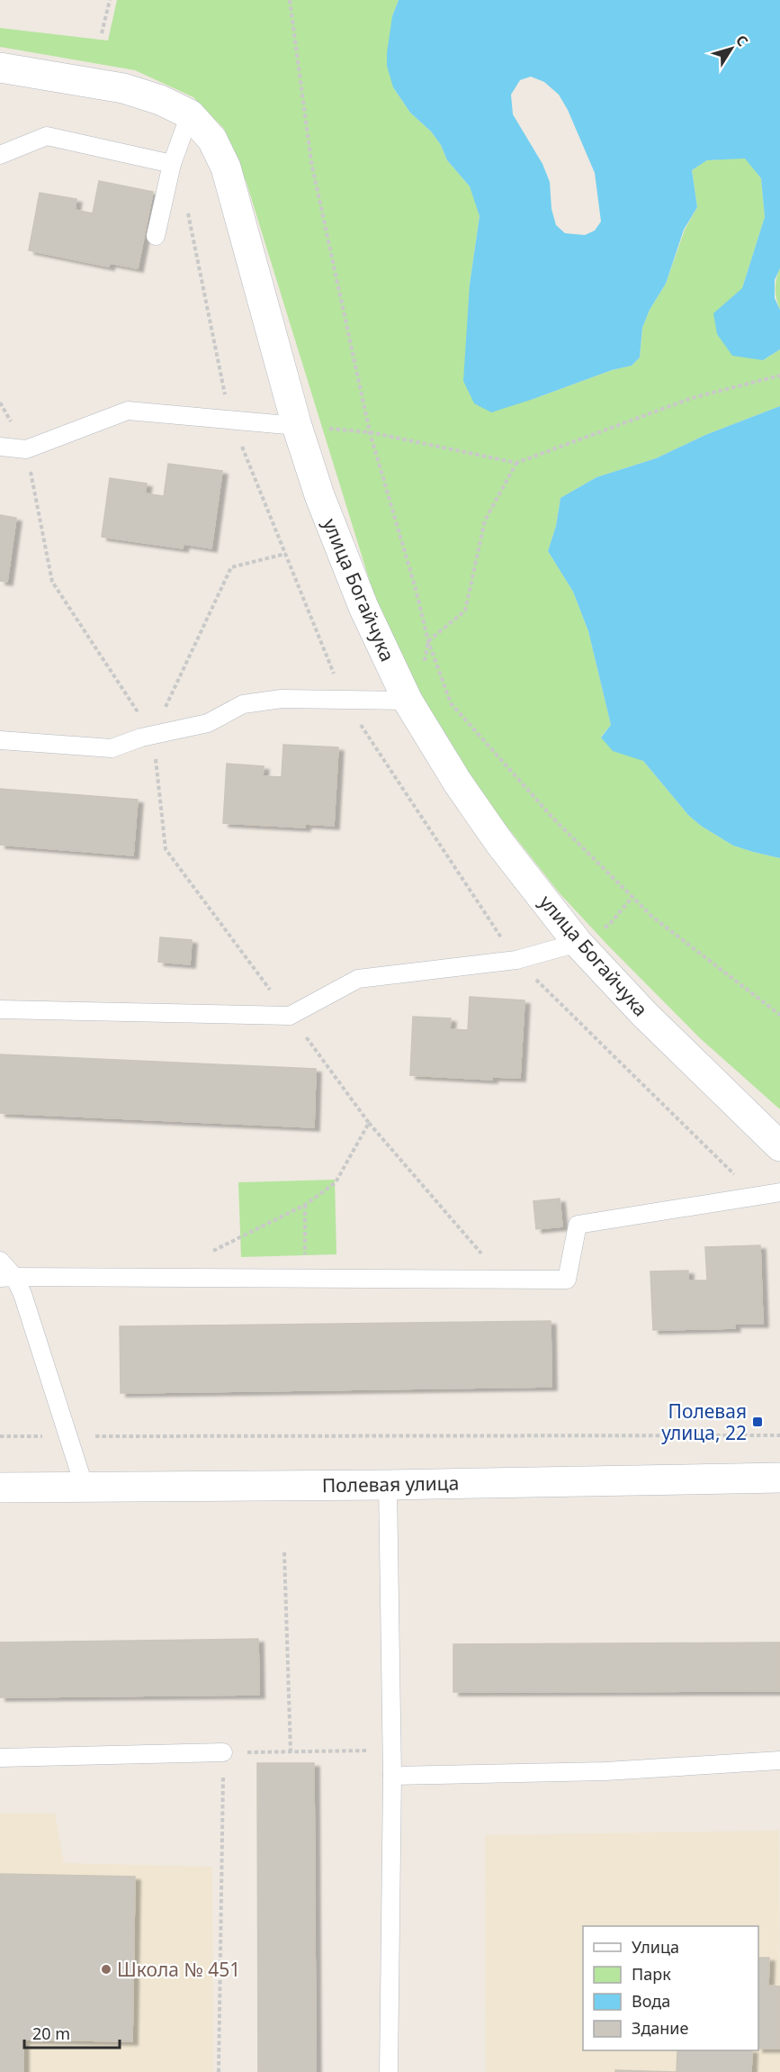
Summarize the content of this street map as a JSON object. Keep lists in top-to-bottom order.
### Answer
{
  "streets": {
    "street": ["улица Богайчука", "Полевая улица"]
  },
  "places": {
    "transit": ["Полевая улица, 22"],
    "other": ["Школа № 451"]
  },
  "legend": [
    "Улица",
    "Парк",
    "Вода",
    "Здание"
  ],
  "scale_bar": "20 m",
  "north": "top right"
}
